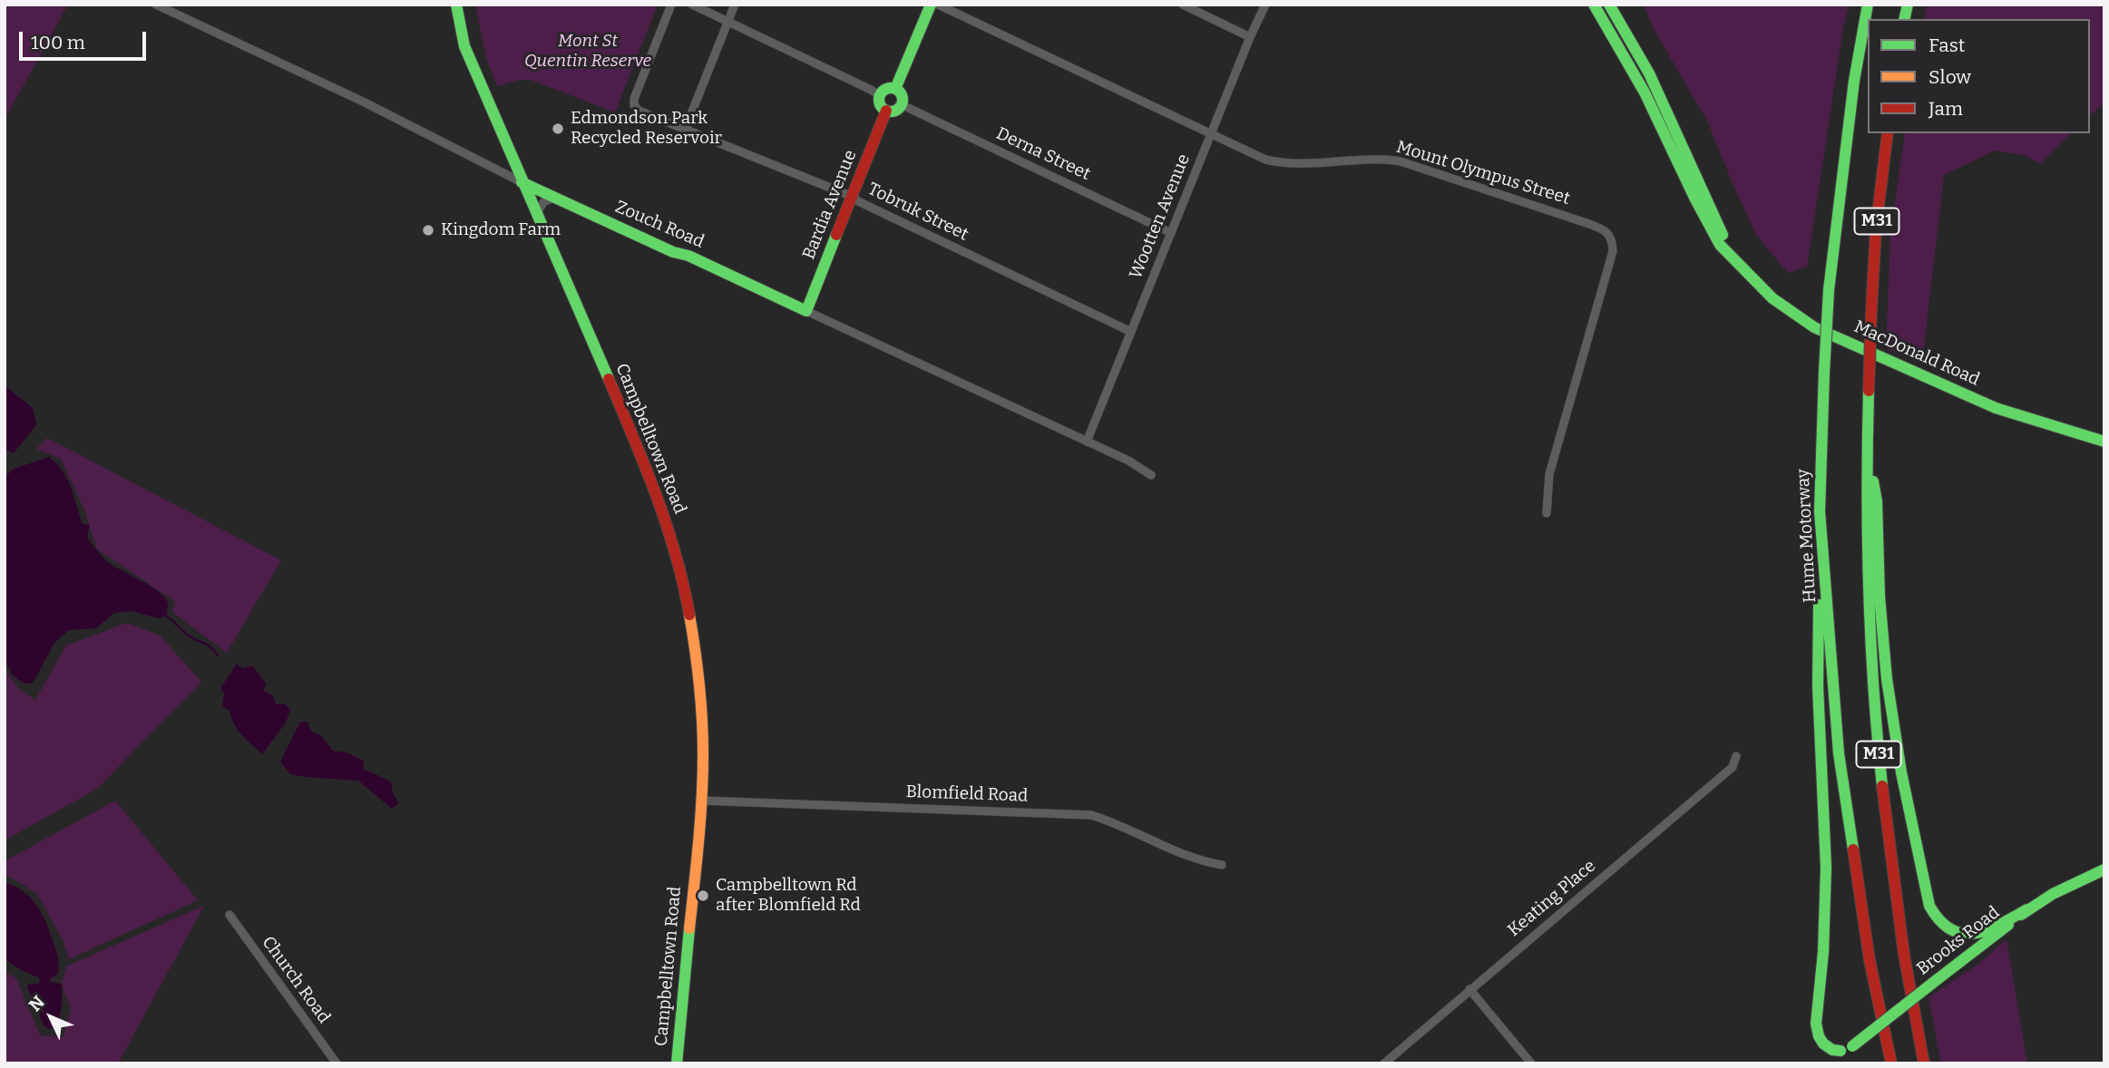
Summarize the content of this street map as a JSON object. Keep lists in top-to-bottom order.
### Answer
{
  "streets": {
    "main road": [
      "Bardia Avenue",
      "M31",
      "Zouch Road",
      "MacDonald Road",
      "Campbelltown Road",
      "Hume Motorway",
      "Brooks Road"
    ],
    "street": [
      "Derna Street",
      "Mount Olympus Street",
      "Tobruk Street",
      "Wootten Avenue",
      "Blomfield Road",
      "Keating Place",
      "Church Road"
    ]
  },
  "crossings": [
    ["Derna Street", "Bardia Avenue"],
    ["Derna Street", "Wootten Avenue"],
    ["Mount Olympus Street", "Wootten Avenue"],
    ["Bardia Avenue", "Tobruk Street"],
    ["Bardia Avenue", "Zouch Road"],
    ["Tobruk Street", "Wootten Avenue"],
    ["Wootten Avenue", "Zouch Road"],
    ["Zouch Road", "Campbelltown Road"],
    ["Campbelltown Road", "Blomfield Road"],
    ["Hume Motorway", "Brooks Road"]
  ],
  "parks": ["Mont St Quentin Reserve"],
  "places": ["Edmondson Park Recycled Reservoir", "Kingdom Farm", "Campbelltown Rd after Blomfield Rd"],
  "legend": ["Fast", "Slow", "Jam"],
  "scale_bar": "100 m",
  "north": "top left"
}
